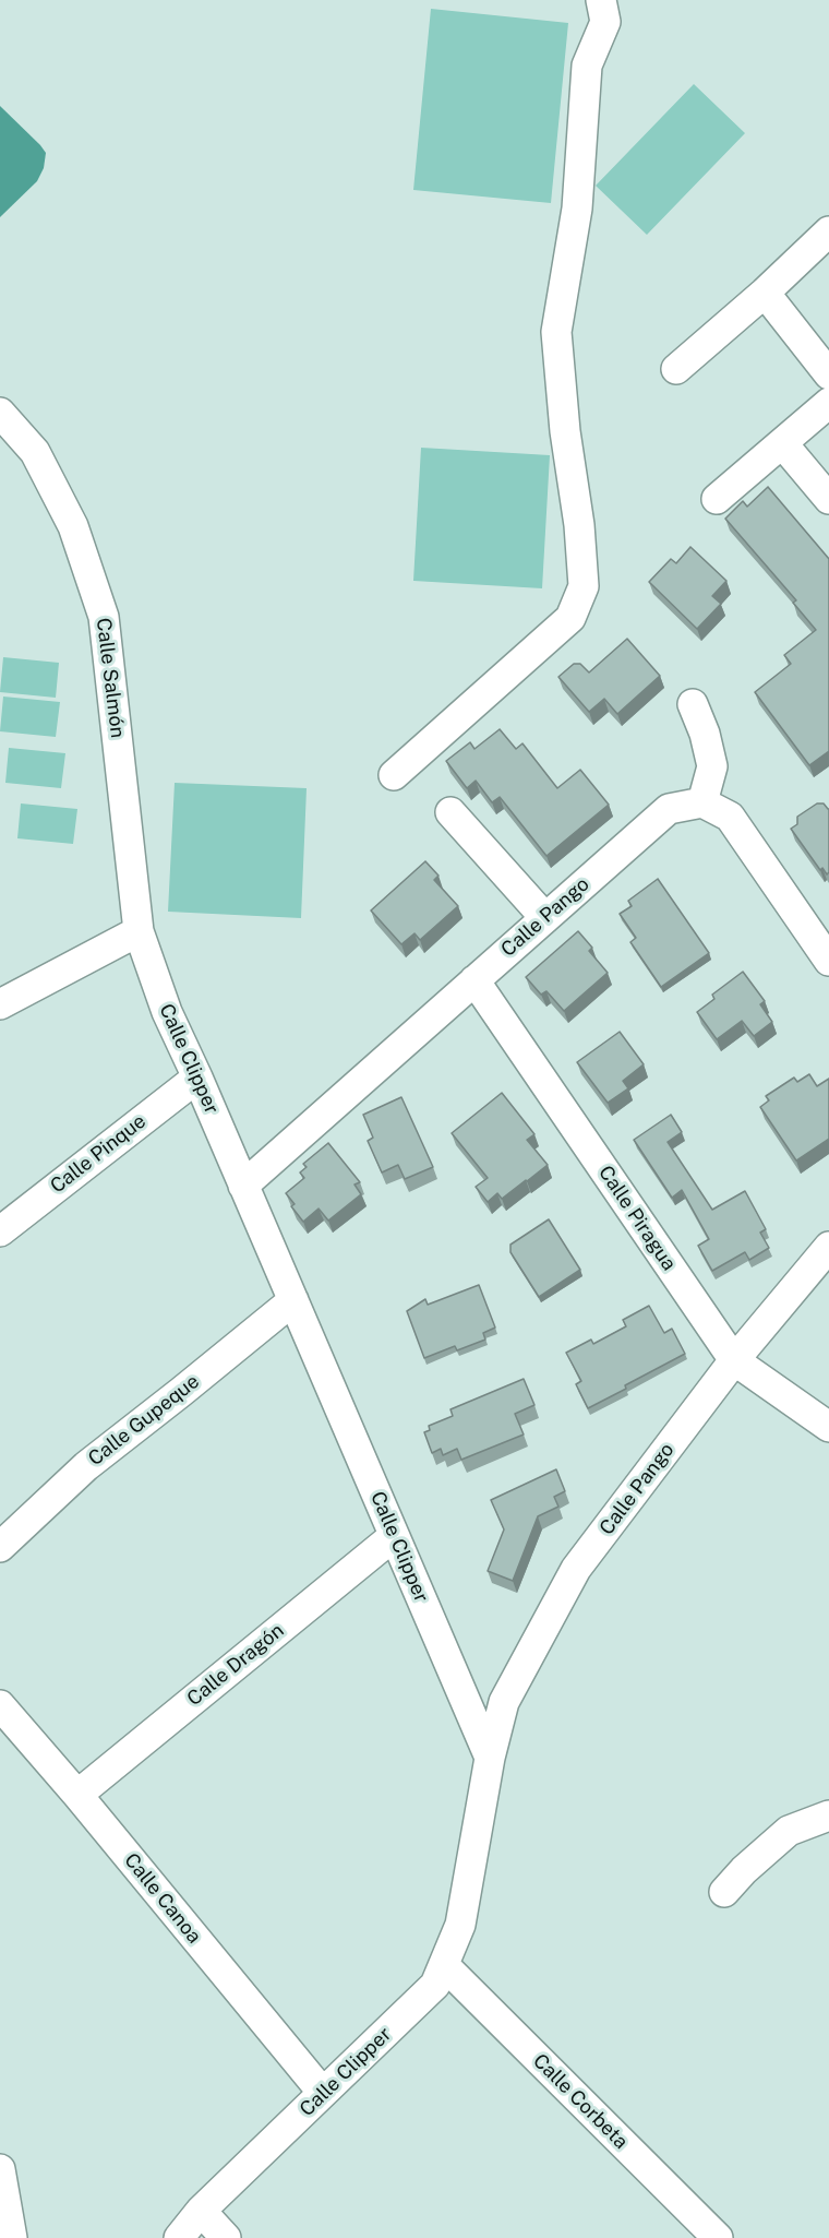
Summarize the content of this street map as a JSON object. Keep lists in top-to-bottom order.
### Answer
{
  "streets": {
    "street": [
      "Calle Salmón",
      "Calle Pango",
      "Calle Clipper",
      "Calle Pinque",
      "Calle Piragua",
      "Calle Gupeque",
      "Calle Dragón",
      "Calle Canoa",
      "Calle Corbeta"
    ]
  },
  "crossings": [
    ["Calle Salmón", "Calle Clipper"],
    ["Calle Pango", "Calle Clipper"],
    ["Calle Pango", "Calle Piragua"],
    ["Calle Clipper", "Calle Pinque"],
    ["Calle Clipper", "Calle Gupeque"],
    ["Calle Clipper", "Calle Dragón"],
    ["Calle Clipper", "Calle Canoa"],
    ["Calle Clipper", "Calle Corbeta"],
    ["Calle Dragón", "Calle Canoa"]
  ]
}
